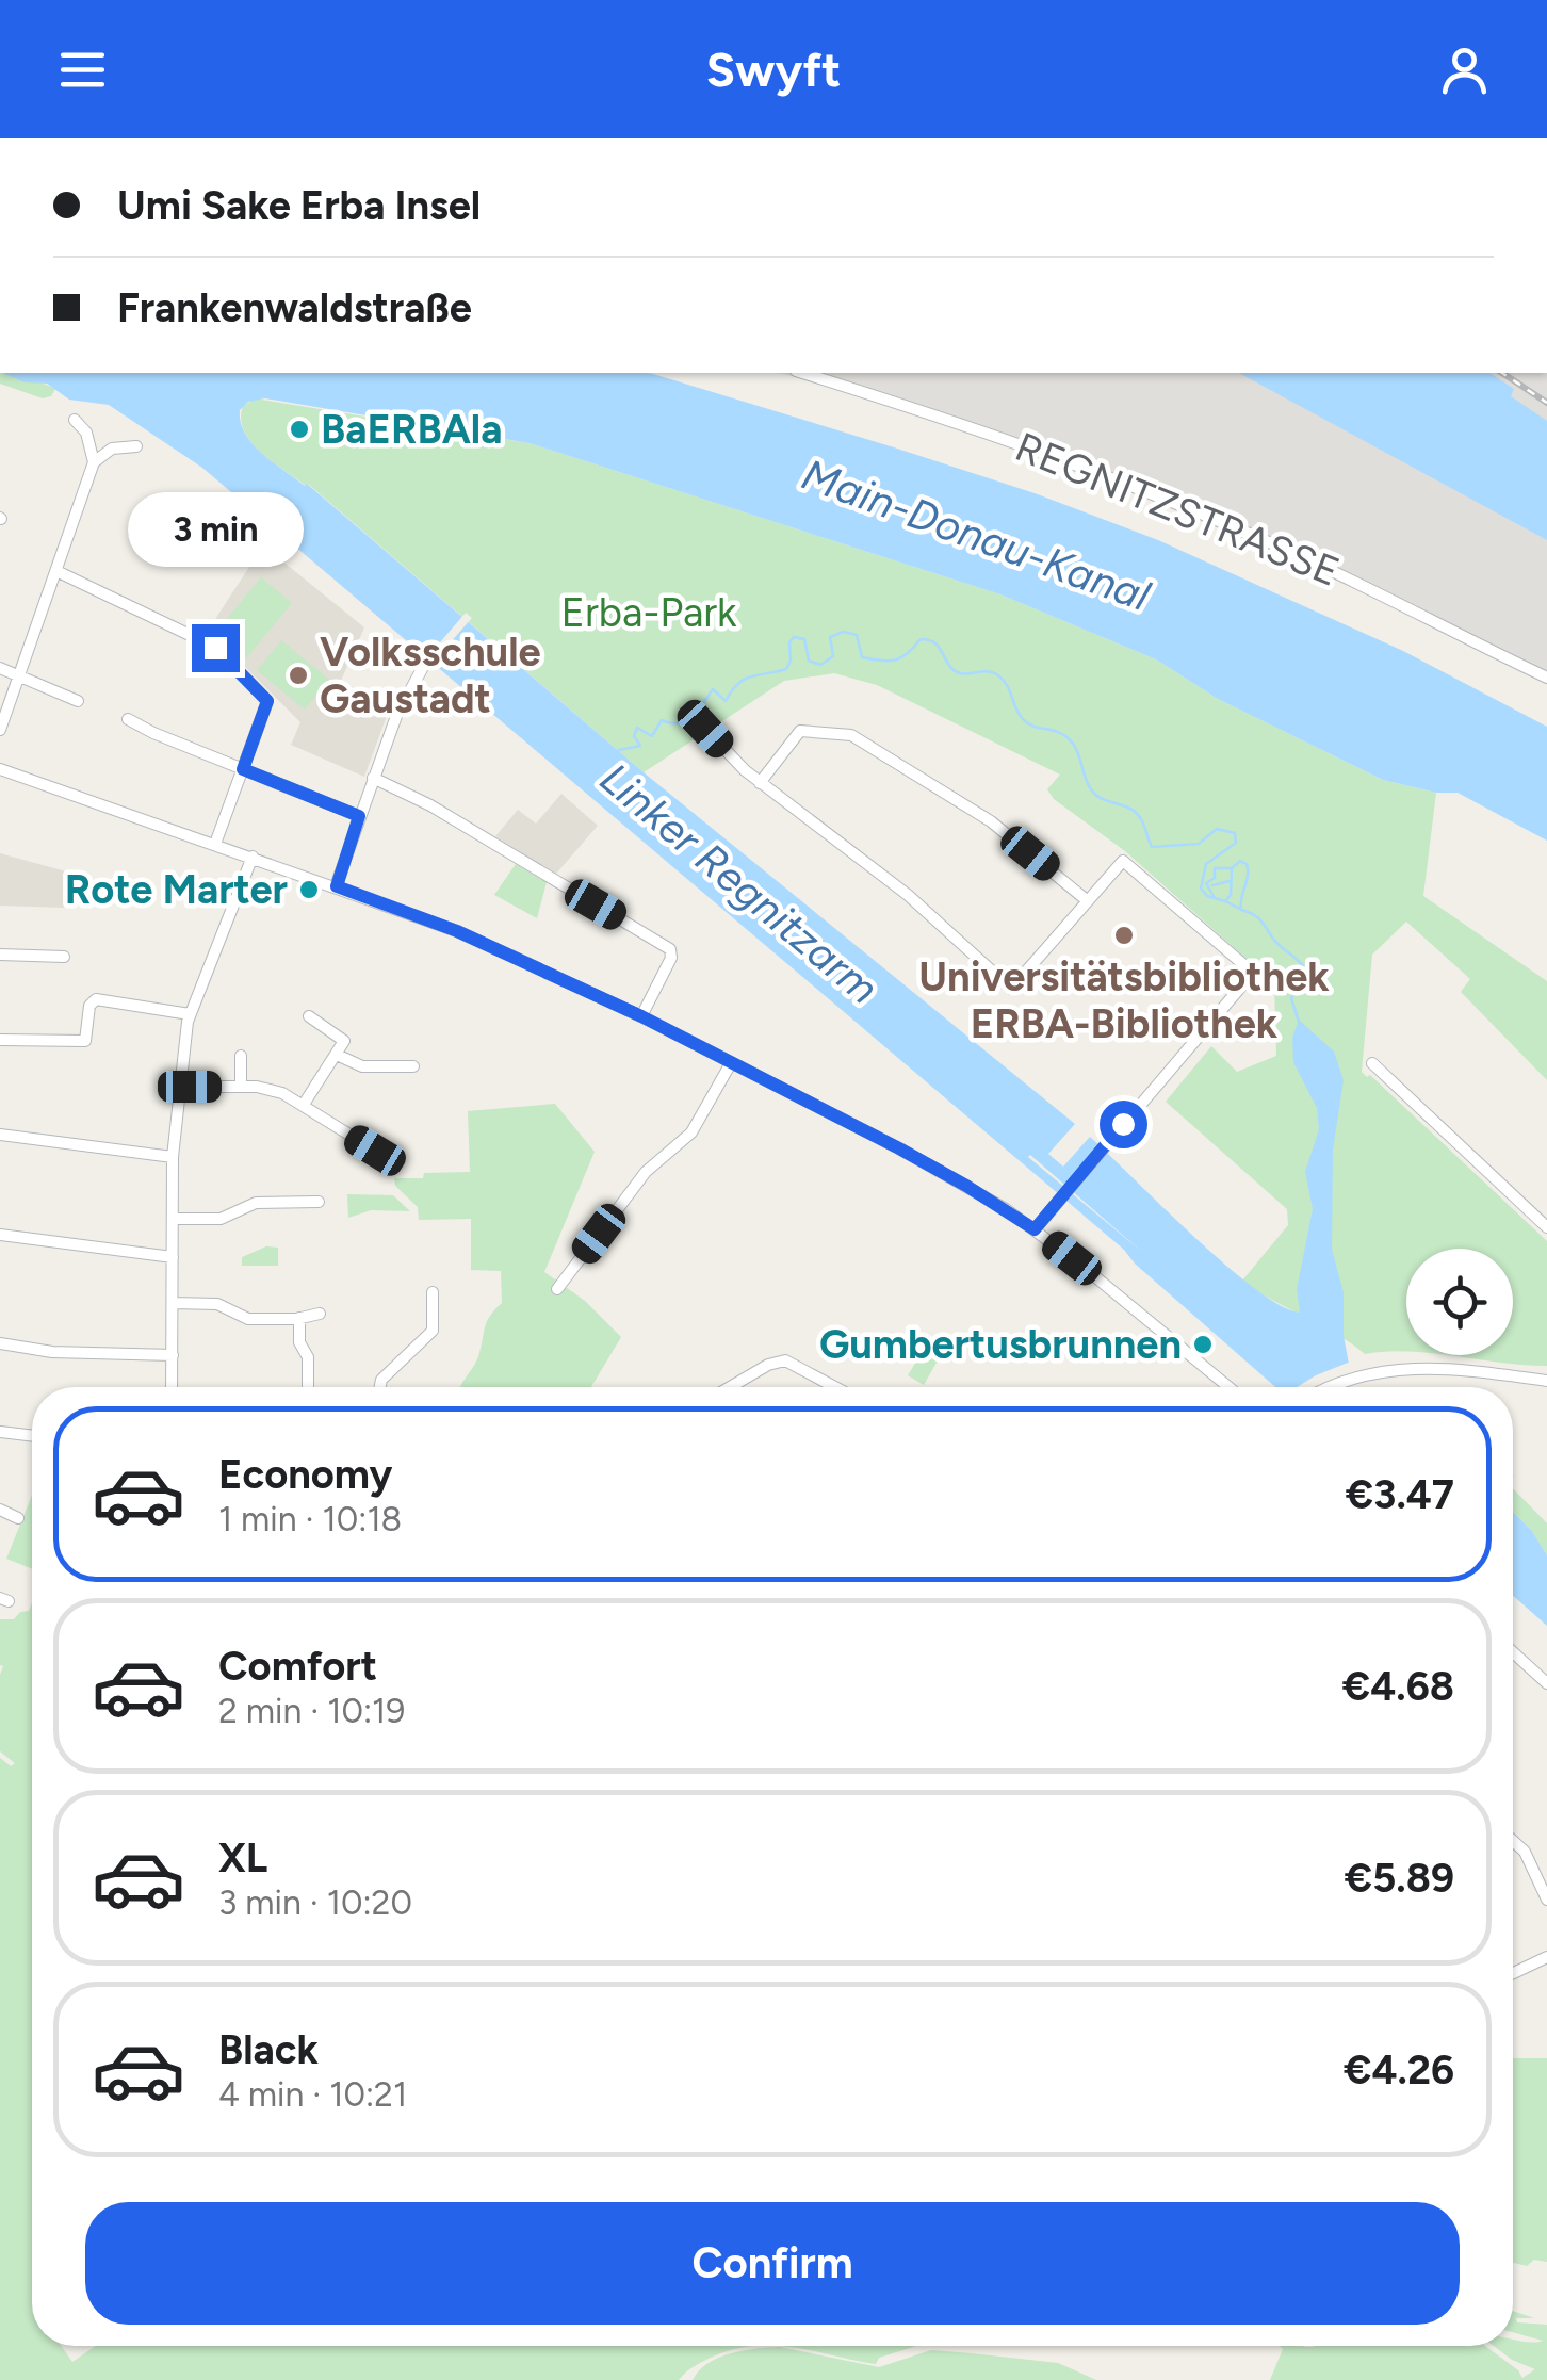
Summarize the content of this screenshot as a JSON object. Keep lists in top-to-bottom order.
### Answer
{
  "streets": {
    "street": ["REGNITZSTRASSE"]
  },
  "water": ["Main-Donau-Kanal", "Linker Regnitzarm"],
  "parks": ["Erba-Park"],
  "places": [
    "BaERBAla",
    "Volksschule Gaustadt",
    "Rote Marter",
    "Universitätsbibliothek ERBA-Bibliothek",
    "Gumbertusbrunnen"
  ],
  "page": {
    "header": "Swyft",
    "banner": ["Umi Sake Erba Insel", "Frankenwaldstraße"],
    "bubble": "3 min",
    "list": [
      {
        "name": "Economy",
        "note": "1 min · 10:18",
        "value": "€3.47"
      },
      {
        "name": "Comfort",
        "note": "2 min · 10:19",
        "value": "€4.68"
      },
      {
        "name": "XL",
        "note": "3 min · 10:20",
        "value": "€5.89"
      },
      {
        "name": "Black",
        "note": "4 min · 10:21",
        "value": "€4.26"
      }
    ],
    "buttons": "Confirm"
  }
}
